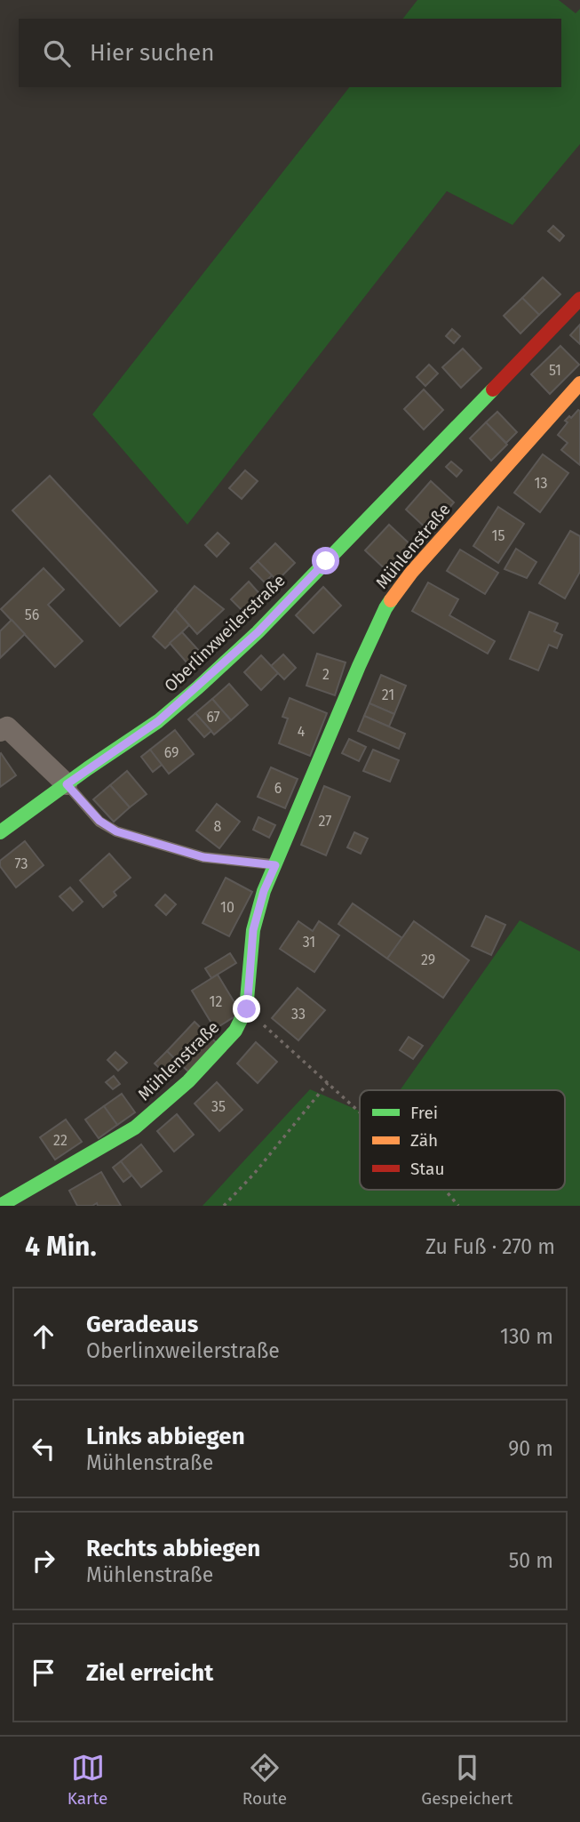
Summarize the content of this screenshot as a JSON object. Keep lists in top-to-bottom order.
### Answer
{
  "streets": {
    "street": ["Mühlenstraße", "Oberlinxweilerstraße"]
  },
  "house_numbers": [
    "51",
    "13",
    "15",
    "56",
    "2",
    "21",
    "67",
    "4",
    "69",
    "6",
    "27",
    "8",
    "73",
    "10",
    "31",
    "29",
    "12",
    "33",
    "35",
    "22"
  ],
  "legend": ["Frei", "Zäh", "Stau"],
  "page": {
    "search": "Hier suchen",
    "heading": ["4 Min.", "Zu Fuß · 270 m"],
    "list": [
      ["Geradeaus", "Oberlinxweilerstraße", "130 m"],
      ["Links abbiegen", "Mühlenstraße", "90 m"],
      ["Rechts abbiegen", "Mühlenstraße", "50 m"],
      "Ziel erreicht"
    ],
    "nav": ["Karte", "Route", "Gespeichert"]
  }
}
